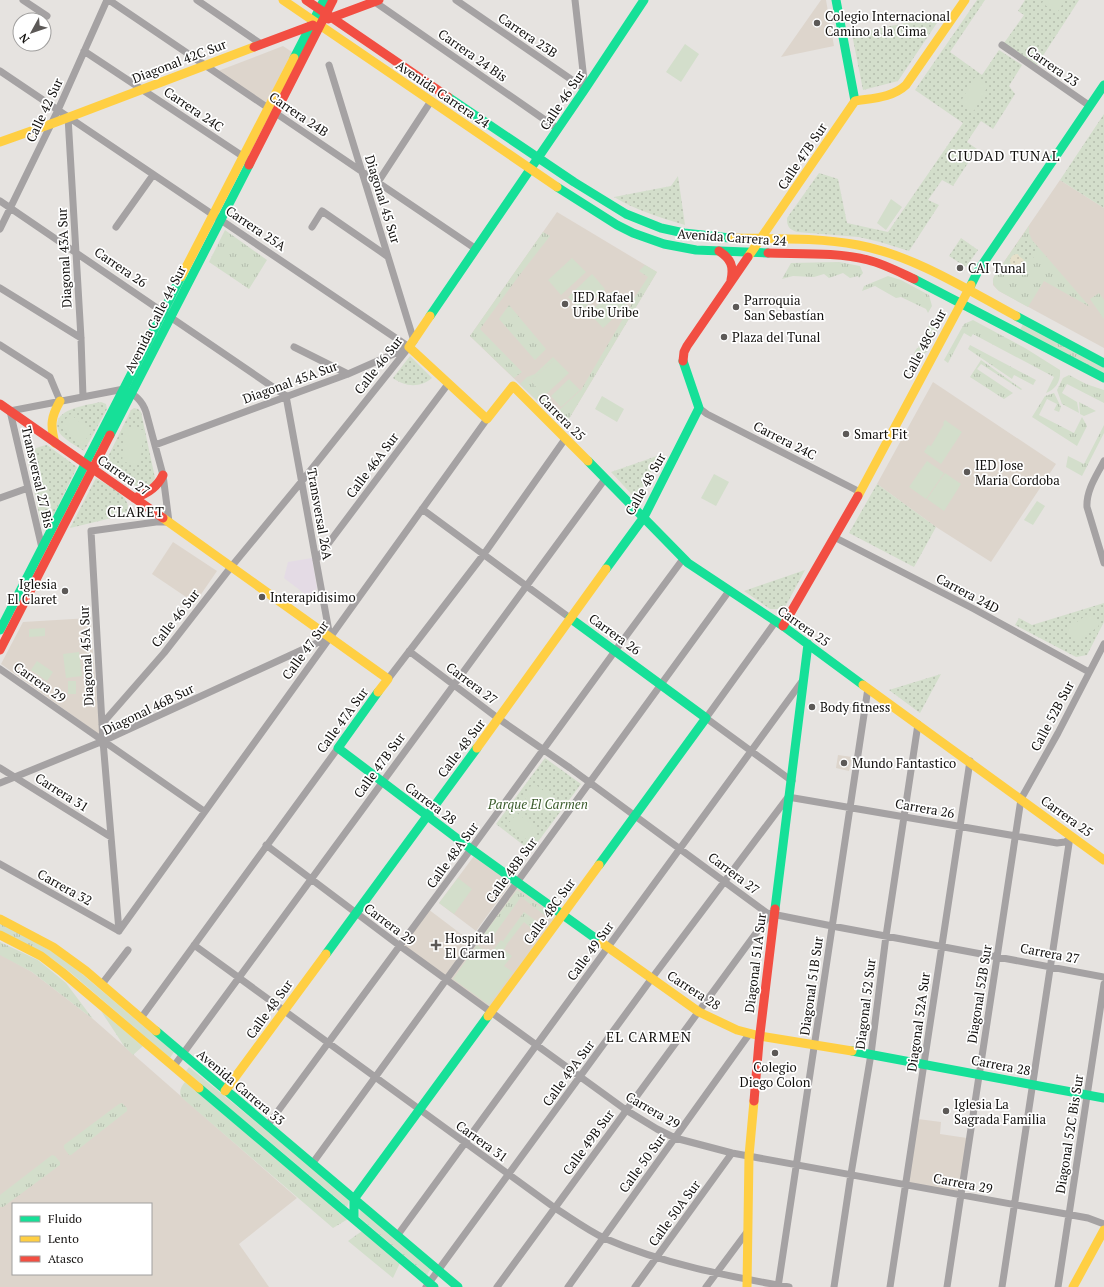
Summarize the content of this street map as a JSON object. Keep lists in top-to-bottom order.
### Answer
{
  "streets": {
    "street": [
      "Carrera 23B",
      "Carrera 24 Bis",
      "Diagonal 42C Sur",
      "Carrera 23",
      "Avenida Carrera 24",
      "Calle 46 Sur",
      "Carrera 24C",
      "Calle 42 Sur",
      "Carrera 24B",
      "Calle 47B Sur",
      "Diagonal 45 Sur",
      "Carrera 25A",
      "Diagonal 43A Sur",
      "Carrera 26",
      "Avenida Calle 44 Sur",
      "Calle 48C Sur",
      "Diagonal 45A Sur",
      "Carrera 25",
      "Calle 46A Sur",
      "Carrera 27",
      "Transversal 27 Bis",
      "Calle 48 Sur",
      "Transversal 26A",
      "Carrera 24D",
      "Calle 47 Sur",
      "Carrera 29",
      "Diagonal 46B Sur",
      "Calle 52B Sur",
      "Calle 47A Sur",
      "Carrera 31",
      "Carrera 28",
      "Calle 48A Sur",
      "Calle 48B Sur",
      "Carrera 32",
      "Calle 49 Sur",
      "Diagonal 51A Sur",
      "Diagonal 51B Sur",
      "Diagonal 52B Sur",
      "Diagonal 52 Sur",
      "Diagonal 52A Sur",
      "Calle 49A Sur",
      "Avenida Carrera 33",
      "Diagonal 52C Bis Sur",
      "Calle 49B Sur",
      "Calle 50 Sur",
      "Calle 50A Sur"
    ]
  },
  "crossings": [
    ["Carrera 23B", "Calle 46 Sur"],
    ["Carrera 24 Bis", "Diagonal 42C Sur"],
    ["Carrera 24 Bis", "Calle 46 Sur"],
    ["Diagonal 42C Sur", "Avenida Carrera 24"],
    ["Diagonal 42C Sur", "Carrera 24C"],
    ["Diagonal 42C Sur", "Calle 42 Sur"],
    ["Diagonal 42C Sur", "Carrera 24B"],
    ["Diagonal 42C Sur", "Carrera 25A"],
    ["Diagonal 42C Sur", "Diagonal 43A Sur"],
    ["Diagonal 42C Sur", "Avenida Calle 44 Sur"],
    ["Carrera 23", "Calle 48C Sur"],
    ["Avenida Carrera 24", "Calle 46 Sur"],
    ["Avenida Carrera 24", "Calle 47B Sur"],
    ["Avenida Carrera 24", "Avenida Calle 44 Sur"],
    ["Avenida Carrera 24", "Calle 48C Sur"],
    ["Calle 46 Sur", "Carrera 24B"],
    ["Calle 46 Sur", "Diagonal 45 Sur"],
    ["Calle 46 Sur", "Carrera 25A"],
    ["Calle 46 Sur", "Diagonal 45A Sur"],
    ["Calle 46 Sur", "Carrera 27"],
    ["Calle 46 Sur", "Transversal 26A"],
    ["Carrera 24C", "Calle 42 Sur"],
    ["Carrera 24C", "Calle 47B Sur"],
    ["Carrera 24C", "Avenida Calle 44 Sur"],
    ["Carrera 24C", "Calle 48C Sur"],
    ["Carrera 24C", "Calle 48 Sur"],
    ["Calle 42 Sur", "Carrera 24B"],
    ["Calle 42 Sur", "Carrera 25A"],
    ["Calle 42 Sur", "Carrera 26"],
    ["Carrera 24B", "Diagonal 45 Sur"],
    ["Carrera 24B", "Avenida Calle 44 Sur"],
    ["Calle 47B Sur", "Carrera 26"],
    ["Calle 47B Sur", "Carrera 25"],
    ["Calle 47B Sur", "Carrera 27"],
    ["Calle 47B Sur", "Calle 48 Sur"],
    ["Calle 47B Sur", "Carrera 29"],
    ["Calle 47B Sur", "Carrera 31"],
    ["Calle 47B Sur", "Carrera 28"],
    ["Calle 47B Sur", "Avenida Carrera 33"],
    ["Diagonal 45 Sur", "Carrera 25A"],
    ["Diagonal 45 Sur", "Diagonal 45A Sur"],
    ["Carrera 25A", "Diagonal 43A Sur"],
    ["Carrera 25A", "Avenida Calle 44 Sur"],
    ["Carrera 25A", "Diagonal 45A Sur"],
    ["Carrera 25A", "Calle 46A Sur"],
    ["Carrera 25A", "Calle 47 Sur"],
    ["Diagonal 43A Sur", "Carrera 26"],
    ["Carrera 26", "Avenida Calle 44 Sur"],
    ["Carrera 26", "Calle 48C Sur"],
    ["Carrera 26", "Diagonal 45A Sur"],
    ["Carrera 26", "Carrera 25"],
    ["Carrera 26", "Calle 48 Sur"],
    ["Carrera 26", "Transversal 26A"],
    ["Carrera 26", "Calle 47 Sur"],
    ["Carrera 26", "Calle 47A Sur"],
    ["Carrera 26", "Calle 48A Sur"],
    ["Carrera 26", "Calle 48B Sur"],
    ["Carrera 26", "Calle 49 Sur"],
    ["Carrera 26", "Diagonal 51A Sur"],
    ["Carrera 26", "Diagonal 51B Sur"],
    ["Carrera 26", "Diagonal 52B Sur"],
    ["Carrera 26", "Diagonal 52 Sur"],
    ["Carrera 26", "Diagonal 52A Sur"],
    ["Carrera 26", "Calle 49A Sur"],
    ["Avenida Calle 44 Sur", "Carrera 27"],
    ["Avenida Calle 44 Sur", "Transversal 27 Bis"],
    ["Calle 48C Sur", "Carrera 25"],
    ["Calle 48C Sur", "Carrera 27"],
    ["Calle 48C Sur", "Carrera 24D"],
    ["Calle 48C Sur", "Carrera 29"],
    ["Calle 48C Sur", "Carrera 31"],
    ["Calle 48C Sur", "Carrera 28"],
    ["Calle 48C Sur", "Avenida Carrera 33"],
    ["Diagonal 45A Sur", "Carrera 27"],
    ["Diagonal 45A Sur", "Transversal 26A"],
    ["Diagonal 45A Sur", "Carrera 29"],
    ["Diagonal 45A Sur", "Diagonal 46B Sur"],
    ["Carrera 25", "Calle 48 Sur"],
    ["Carrera 25", "Calle 47 Sur"],
    ["Carrera 25", "Calle 52B Sur"],
    ["Carrera 25", "Calle 47A Sur"],
    ["Carrera 25", "Calle 48A Sur"],
    ["Carrera 25", "Calle 48B Sur"],
    ["Carrera 25", "Diagonal 51A Sur"],
    ["Carrera 25", "Diagonal 51B Sur"],
    ["Carrera 25", "Diagonal 52B Sur"],
    ["Carrera 25", "Diagonal 52 Sur"],
    ["Carrera 25", "Diagonal 52A Sur"],
    ["Calle 46A Sur", "Transversal 26A"],
    ["Carrera 27", "Transversal 27 Bis"],
    ["Carrera 27", "Calle 48 Sur"],
    ["Carrera 27", "Transversal 26A"],
    ["Carrera 27", "Calle 47 Sur"],
    ["Carrera 27", "Diagonal 46B Sur"],
    ["Carrera 27", "Calle 47A Sur"],
    ["Carrera 27", "Calle 48A Sur"],
    ["Carrera 27", "Calle 48B Sur"],
    ["Carrera 27", "Calle 49 Sur"],
    ["Carrera 27", "Diagonal 51A Sur"],
    ["Carrera 27", "Diagonal 51B Sur"],
    ["Carrera 27", "Diagonal 52B Sur"],
    ["Carrera 27", "Diagonal 52 Sur"],
    ["Carrera 27", "Diagonal 52A Sur"],
    ["Carrera 27", "Calle 49A Sur"],
    ["Carrera 27", "Calle 49B Sur"],
    ["Calle 48 Sur", "Carrera 29"],
    ["Calle 48 Sur", "Carrera 31"],
    ["Calle 48 Sur", "Carrera 28"],
    ["Calle 48 Sur", "Avenida Carrera 33"],
    ["Transversal 26A", "Calle 47 Sur"],
    ["Transversal 26A", "Diagonal 46B Sur"],
    ["Carrera 24D", "Calle 52B Sur"],
    ["Calle 47 Sur", "Carrera 29"],
    ["Calle 47 Sur", "Diagonal 46B Sur"],
    ["Calle 47 Sur", "Carrera 32"],
    ["Carrera 29", "Diagonal 46B Sur"],
    ["Carrera 29", "Calle 47A Sur"],
    ["Carrera 29", "Calle 48A Sur"],
    ["Carrera 29", "Calle 48B Sur"],
    ["Carrera 29", "Calle 49 Sur"],
    ["Carrera 29", "Diagonal 51A Sur"],
    ["Carrera 29", "Diagonal 51B Sur"],
    ["Carrera 29", "Diagonal 52B Sur"],
    ["Carrera 29", "Diagonal 52 Sur"],
    ["Carrera 29", "Diagonal 52A Sur"],
    ["Carrera 29", "Calle 49A Sur"],
    ["Carrera 29", "Diagonal 52C Bis Sur"],
    ["Carrera 29", "Calle 49B Sur"],
    ["Carrera 29", "Calle 50 Sur"],
    ["Carrera 29", "Calle 50A Sur"],
    ["Diagonal 46B Sur", "Carrera 31"],
    ["Diagonal 46B Sur", "Carrera 32"],
    ["Calle 52B Sur", "Diagonal 52B Sur"],
    ["Calle 47A Sur", "Carrera 31"],
    ["Calle 47A Sur", "Carrera 28"],
    ["Calle 47A Sur", "Avenida Carrera 33"],
    ["Carrera 31", "Calle 48A Sur"],
    ["Carrera 31", "Calle 48B Sur"],
    ["Carrera 31", "Calle 49 Sur"],
    ["Carrera 31", "Diagonal 51A Sur"],
    ["Carrera 31", "Diagonal 51B Sur"],
    ["Carrera 31", "Calle 49A Sur"],
    ["Carrera 31", "Calle 49B Sur"],
    ["Carrera 31", "Calle 50 Sur"],
    ["Carrera 31", "Calle 50A Sur"],
    ["Carrera 28", "Calle 48A Sur"],
    ["Carrera 28", "Calle 48B Sur"],
    ["Carrera 28", "Calle 49 Sur"],
    ["Carrera 28", "Diagonal 51A Sur"],
    ["Carrera 28", "Diagonal 51B Sur"],
    ["Carrera 28", "Diagonal 52B Sur"],
    ["Carrera 28", "Diagonal 52 Sur"],
    ["Carrera 28", "Diagonal 52A Sur"],
    ["Carrera 28", "Calle 49A Sur"],
    ["Carrera 28", "Diagonal 52C Bis Sur"],
    ["Carrera 28", "Calle 49B Sur"],
    ["Carrera 28", "Calle 50 Sur"],
    ["Calle 48A Sur", "Avenida Carrera 33"],
    ["Calle 48B Sur", "Avenida Carrera 33"],
    ["Calle 49 Sur", "Diagonal 51A Sur"],
    ["Calle 49 Sur", "Avenida Carrera 33"],
    ["Diagonal 51A Sur", "Calle 49A Sur"],
    ["Diagonal 51A Sur", "Calle 49B Sur"],
    ["Calle 49A Sur", "Avenida Carrera 33"]
  ],
  "districts": ["CIUDAD TUNAL", "CLARET", "EL CARMEN"],
  "parks": ["Parque El Carmen"],
  "places": {
    "other": [
      "Colegio Internacional Camino a la Cima",
      "CAI Tunal",
      "IED Rafael Uribe Uribe",
      "Parroquia San Sebastían",
      "Plaza del Tunal",
      "Smart Fit",
      "IED Jose Maria Cordoba",
      "Iglesia El Claret",
      "Interapidisimo",
      "Body fitness",
      "Mundo Fantastico",
      "Colegio Diego Colon",
      "Iglesia La Sagrada Familia"
    ],
    "health": ["Hospital El Carmen"]
  },
  "legend": ["Fluido", "Lento", "Atasco"],
  "north": "bottom left"
}
